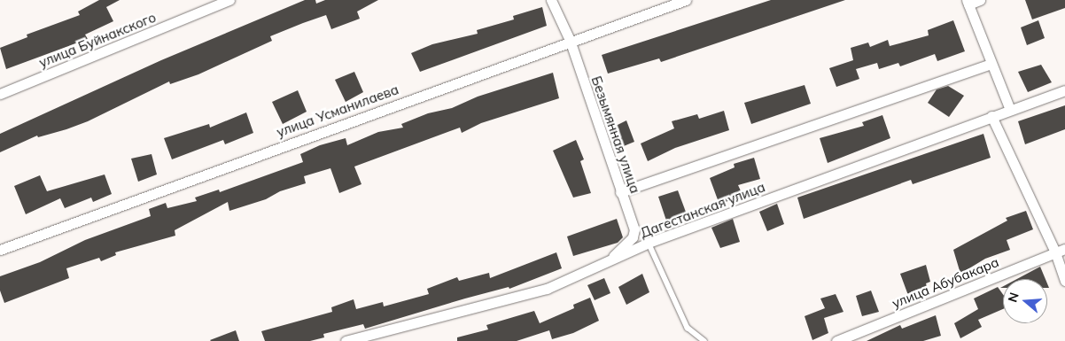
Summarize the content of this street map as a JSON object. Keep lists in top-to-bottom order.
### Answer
{
  "streets": {
    "street": [
      "улица Буйнакского",
      "улица Усманилаева",
      "Безымянная улица",
      "Дагестанская улица",
      "улица Абубакара"
    ]
  },
  "crossings": [
    ["улица Усманилаева", "Безымянная улица"],
    ["Безымянная улица", "Дагестанская улица"]
  ],
  "north": "left"
}
